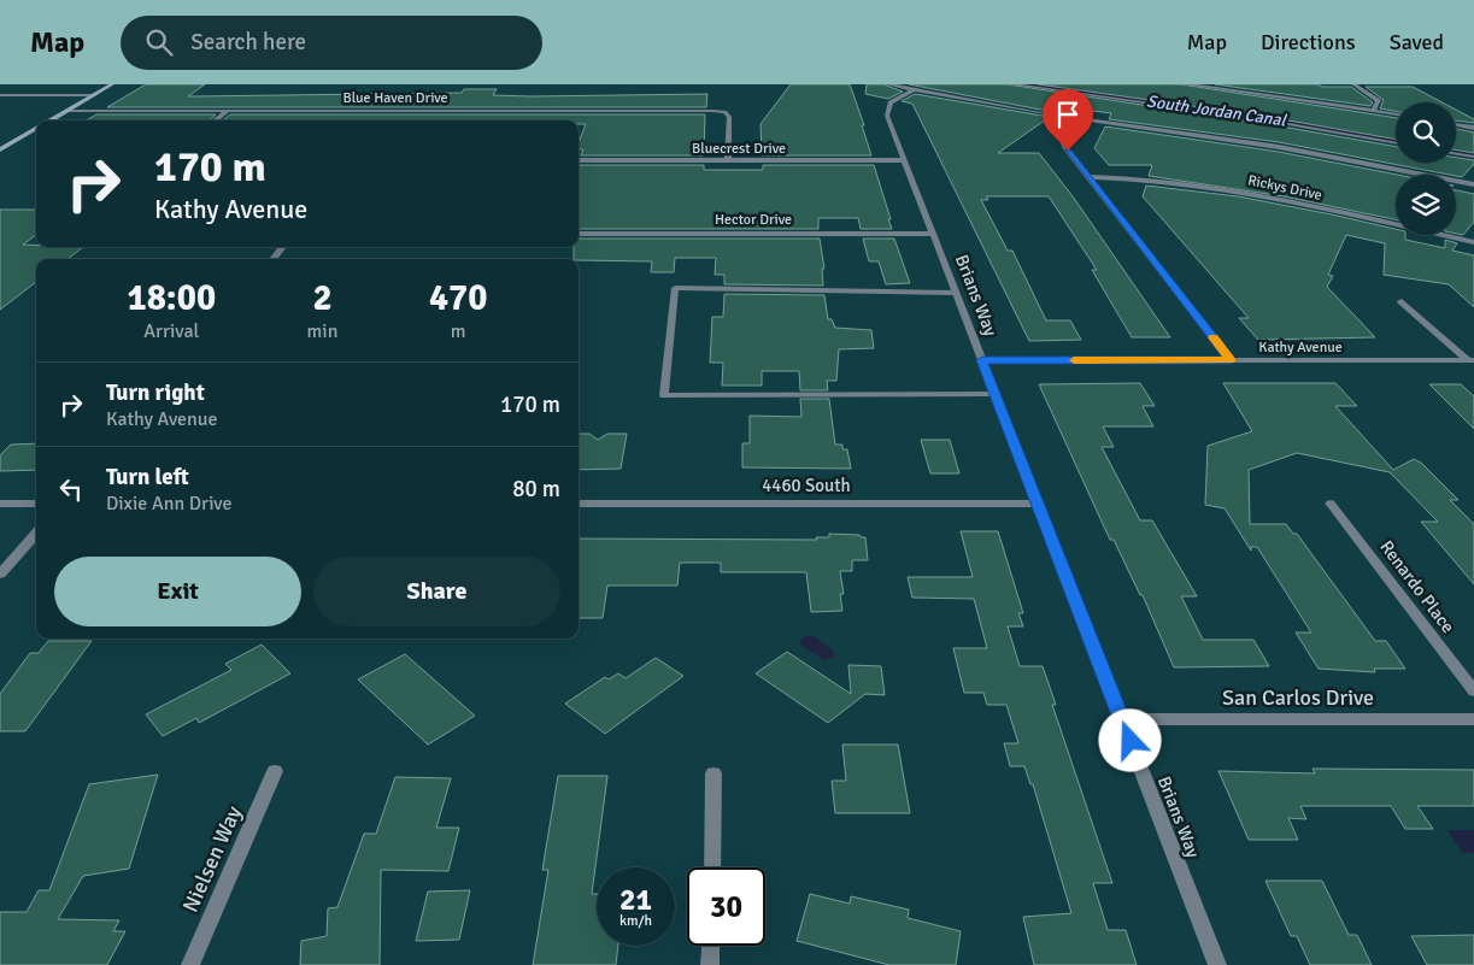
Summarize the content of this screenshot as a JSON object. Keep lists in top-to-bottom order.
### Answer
{
  "streets": {
    "street": [
      "Blue Haven Drive",
      "Bluecrest Drive",
      "Rickys Drive",
      "Hector Drive",
      "Brians Way",
      "Kathy Avenue",
      "4460 South",
      "Renardo Place",
      "San Carlos Drive",
      "Nielsen Way"
    ]
  },
  "crossings": [
    ["Blue Haven Drive", "Bluecrest Drive"],
    ["Bluecrest Drive", "Brians Way"],
    ["Hector Drive", "Brians Way"],
    ["Brians Way", "Kathy Avenue"],
    ["Brians Way", "4460 South"],
    ["Brians Way", "San Carlos Drive"]
  ],
  "water": ["South Jordan Canal"],
  "page": {
    "header": "Map",
    "search": "Search here",
    "nav": ["Map", "Directions", "Saved"],
    "turn": ["170 m", "Kathy Avenue"],
    "eta": [
      "18:00",
      "Arrival",
      "2",
      "min",
      "470",
      "m"
    ],
    "list": [
      {
        "name": "Turn right",
        "note": "Kathy Avenue",
        "value": "170 m"
      },
      {
        "name": "Turn left",
        "note": "Dixie Ann Drive",
        "value": "80 m"
      }
    ],
    "buttons": ["Exit", "Share"],
    "speed": "21 km/h",
    "limit": "30"
  }
}
